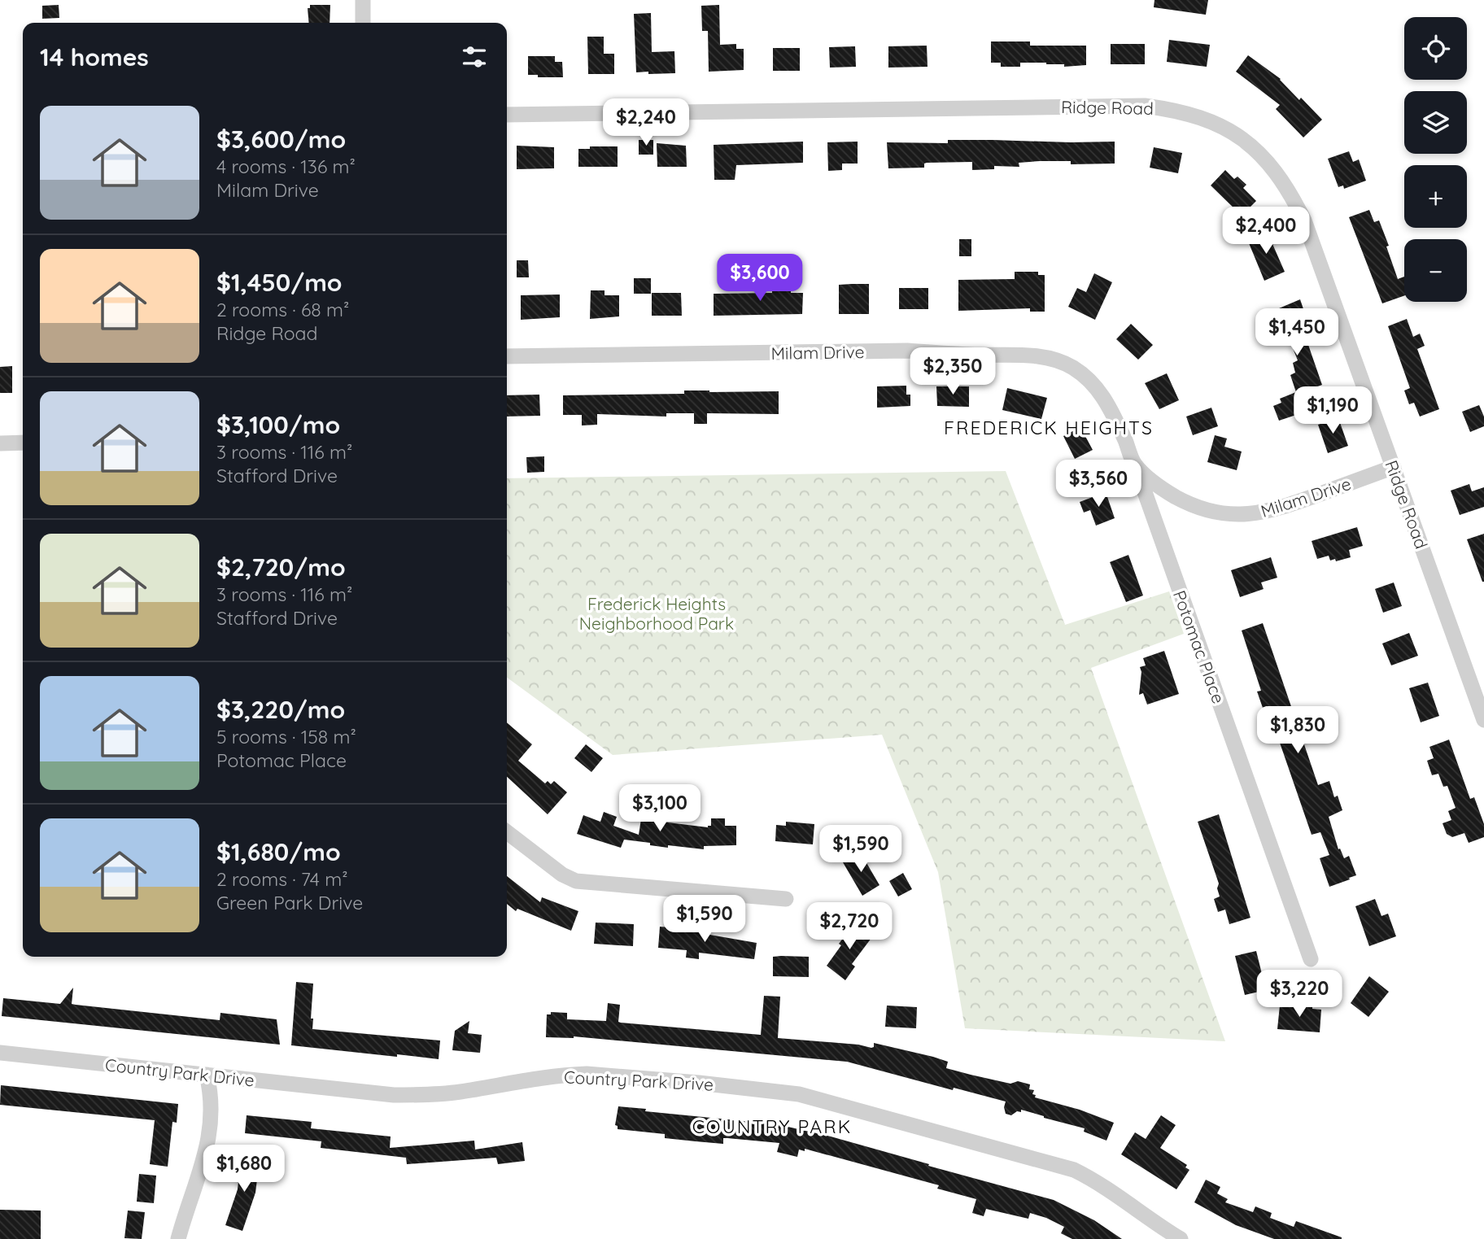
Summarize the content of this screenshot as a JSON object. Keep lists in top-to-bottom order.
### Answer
{
  "streets": {
    "street": [
      "Ridge Road",
      "Milam Drive",
      "Potomac Place",
      "Country Park Drive"
    ]
  },
  "crossings": [
    ["Ridge Road", "Milam Drive"],
    ["Milam Drive", "Potomac Place"]
  ],
  "districts": ["FREDERICK HEIGHTS", "COUNTRY PARK"],
  "parks": ["Frederick Heights Neighborhood Park"],
  "page": {
    "map_buttons": ["+", "−"],
    "heading": "14 homes",
    "list": [
      {
        "name": "$3,600/mo",
        "note": "4 rooms · 136 m² · Milam Drive"
      },
      {
        "name": "$1,450/mo",
        "note": "2 rooms · 68 m² · Ridge Road"
      },
      {
        "name": "$3,100/mo",
        "note": "3 rooms · 116 m² · Stafford Drive"
      },
      {
        "name": "$2,720/mo",
        "note": "3 rooms · 116 m² · Stafford Drive"
      },
      {
        "name": "$3,220/mo",
        "note": "5 rooms · 158 m² · Potomac Place"
      },
      {
        "name": "$1,680/mo",
        "note": "2 rooms · 74 m² · Green Park Drive"
      }
    ],
    "price": [
      "$2,240",
      "$2,400",
      "$3,600",
      "$1,450",
      "$2,350",
      "$1,190",
      "$3,560",
      "$1,830",
      "$3,100",
      "$1,590",
      "$1,590",
      "$2,720",
      "$3,220",
      "$1,680"
    ]
  }
}
